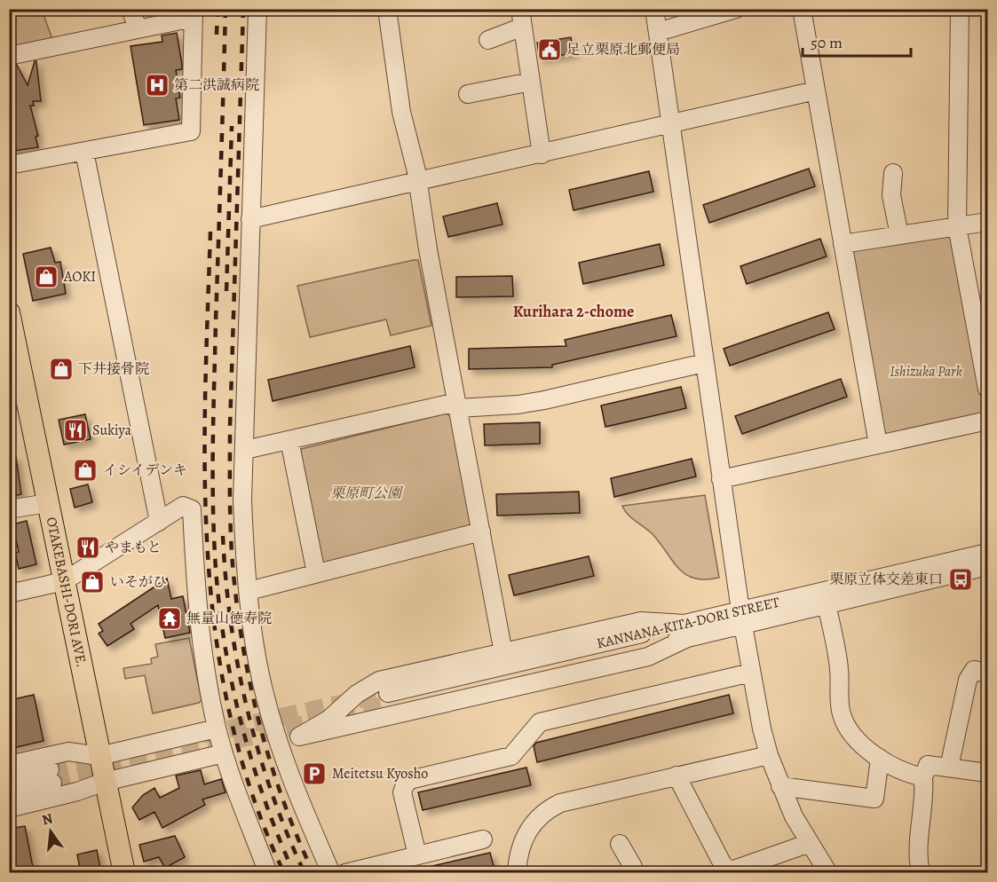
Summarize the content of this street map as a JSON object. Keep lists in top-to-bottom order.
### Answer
{
  "streets": {
    "main road": ["OTAKEBASHI-DORI AVE."],
    "street": ["KANNANA-KITA-DORI STREET"]
  },
  "districts": ["Kurihara 2-chome"],
  "parks": ["Ishizuka Park", "栗原町公園"],
  "places": {
    "public building": ["足立栗原北郵便局"],
    "hospital": ["第二洪誠病院"],
    "shop": [
      "AOKI",
      "下井接骨院",
      "イシイデンキ",
      "いそがひ"
    ],
    "restaurant": ["Sukiya", "やまもと"],
    "bus stop": ["栗原立体交差東口"],
    "temple": ["無量山徳寿院"],
    "parking": ["Meitetsu Kyosho"]
  },
  "scale_bar": "50 m",
  "north": "top"
}
